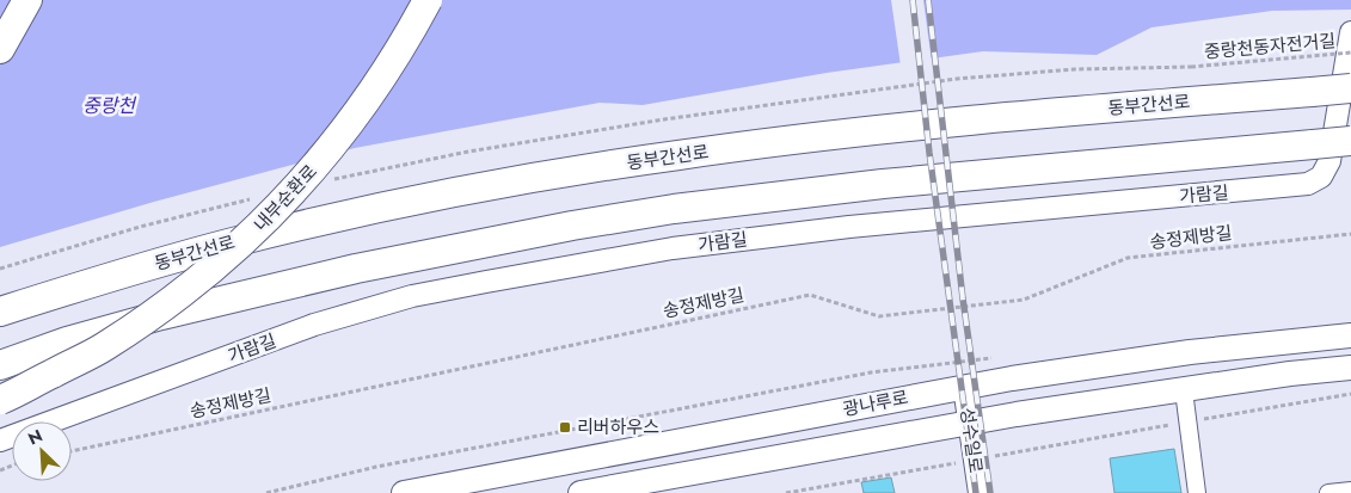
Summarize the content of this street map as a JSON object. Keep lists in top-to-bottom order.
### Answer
{
  "streets": {
    "highway": ["동부간선로", "내부순환로"],
    "main road": ["광나루로"],
    "street": ["가람길", "성수일로"],
    "path": ["중랑천동자전거길", "송정제방길"]
  },
  "crossings": [
    ["중랑천동자전거길", "가람길"],
    ["광나루로", "성수일로"]
  ],
  "water": ["중랑천"],
  "places": {
    "transit": ["리버하우스"]
  },
  "north": "top left"
}
